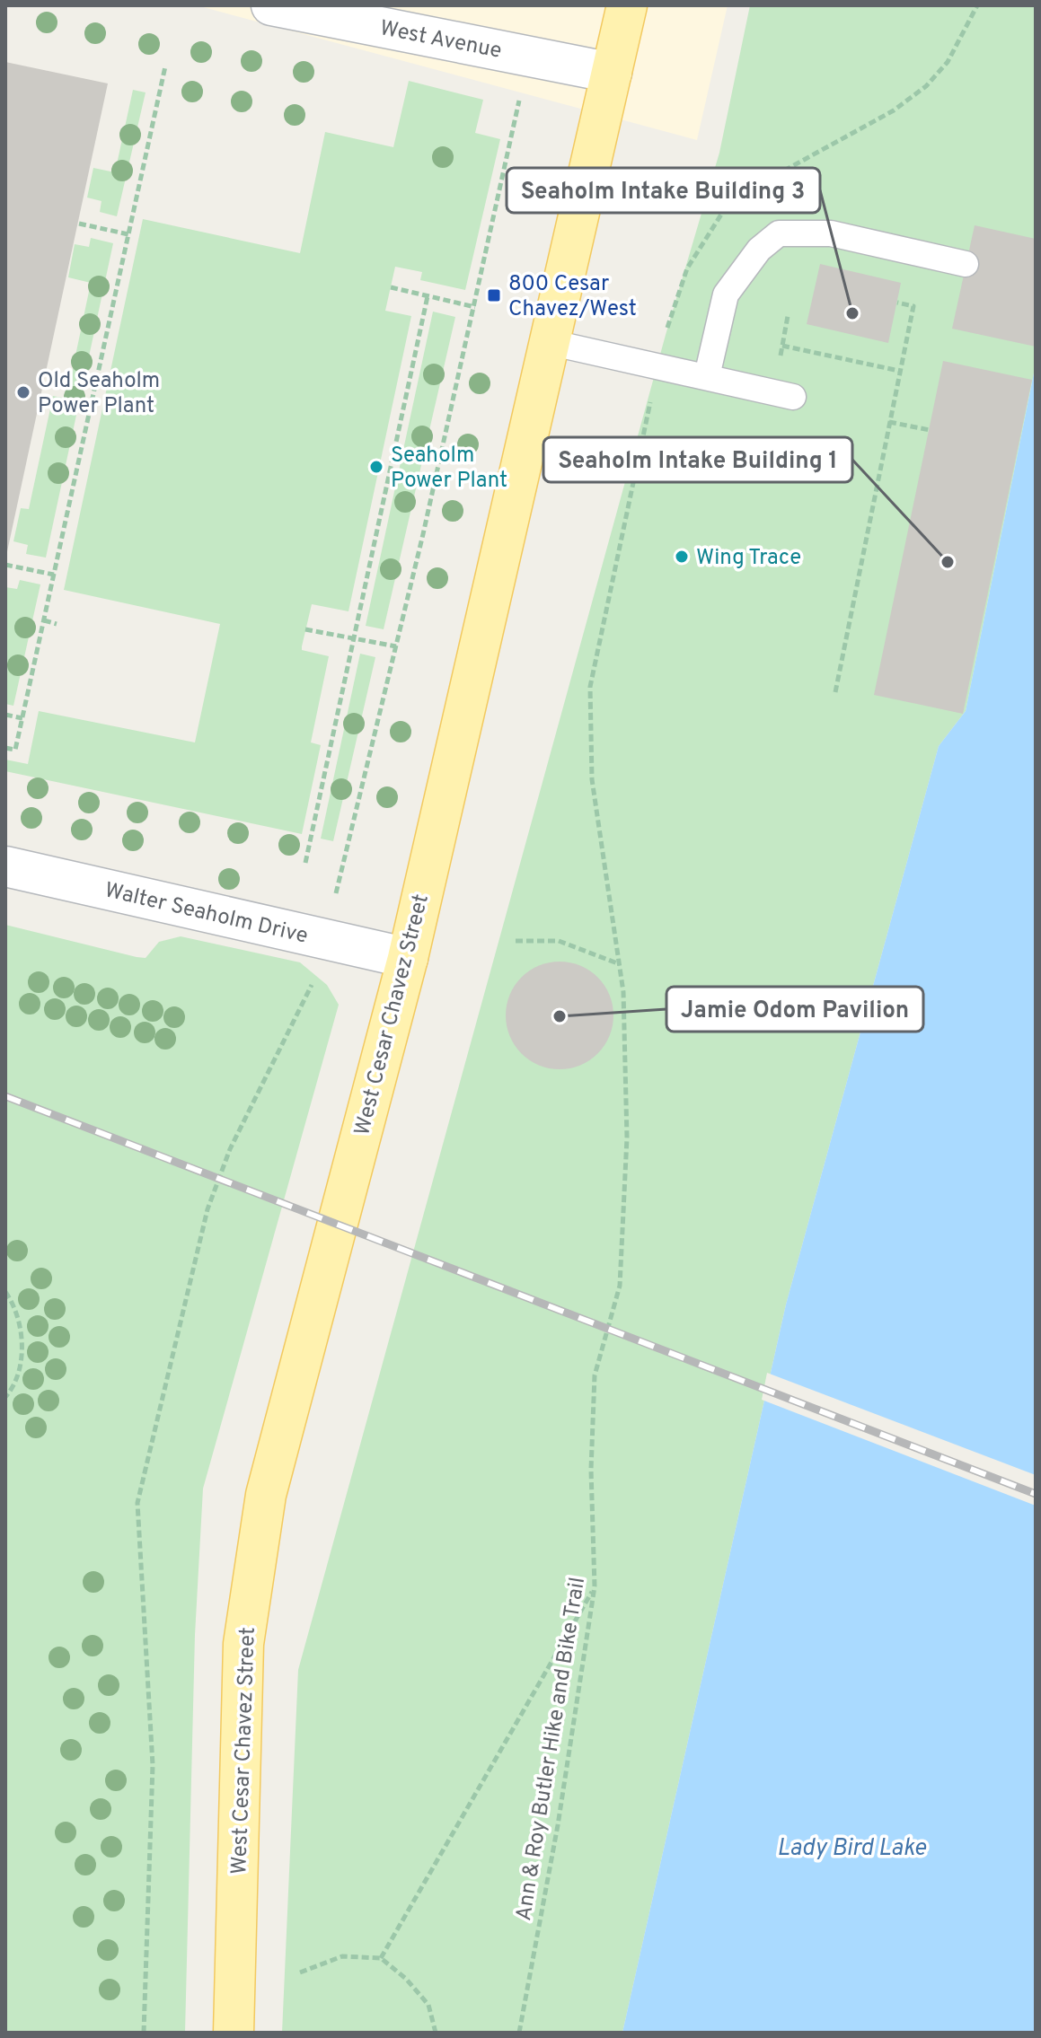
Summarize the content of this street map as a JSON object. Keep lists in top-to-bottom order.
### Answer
{
  "streets": {
    "main road": ["West Cesar Chavez Street"],
    "street": ["West Avenue", "Walter Seaholm Drive"],
    "path": ["Ann & Roy Butler Hike and Bike Trail"]
  },
  "crossings": [
    ["West Avenue", "West Cesar Chavez Street"],
    ["Walter Seaholm Drive", "West Cesar Chavez Street"]
  ],
  "water": ["Lady Bird Lake"],
  "places": {
    "transit": ["800 Cesar Chavez/West"],
    "other": [
      "Seaholm Intake Building 3",
      "Old Seaholm Power Plant",
      "Seaholm Power Plant",
      "Wing Trace",
      "Seaholm Intake Building 1",
      "Jamie Odom Pavilion"
    ]
  }
}
